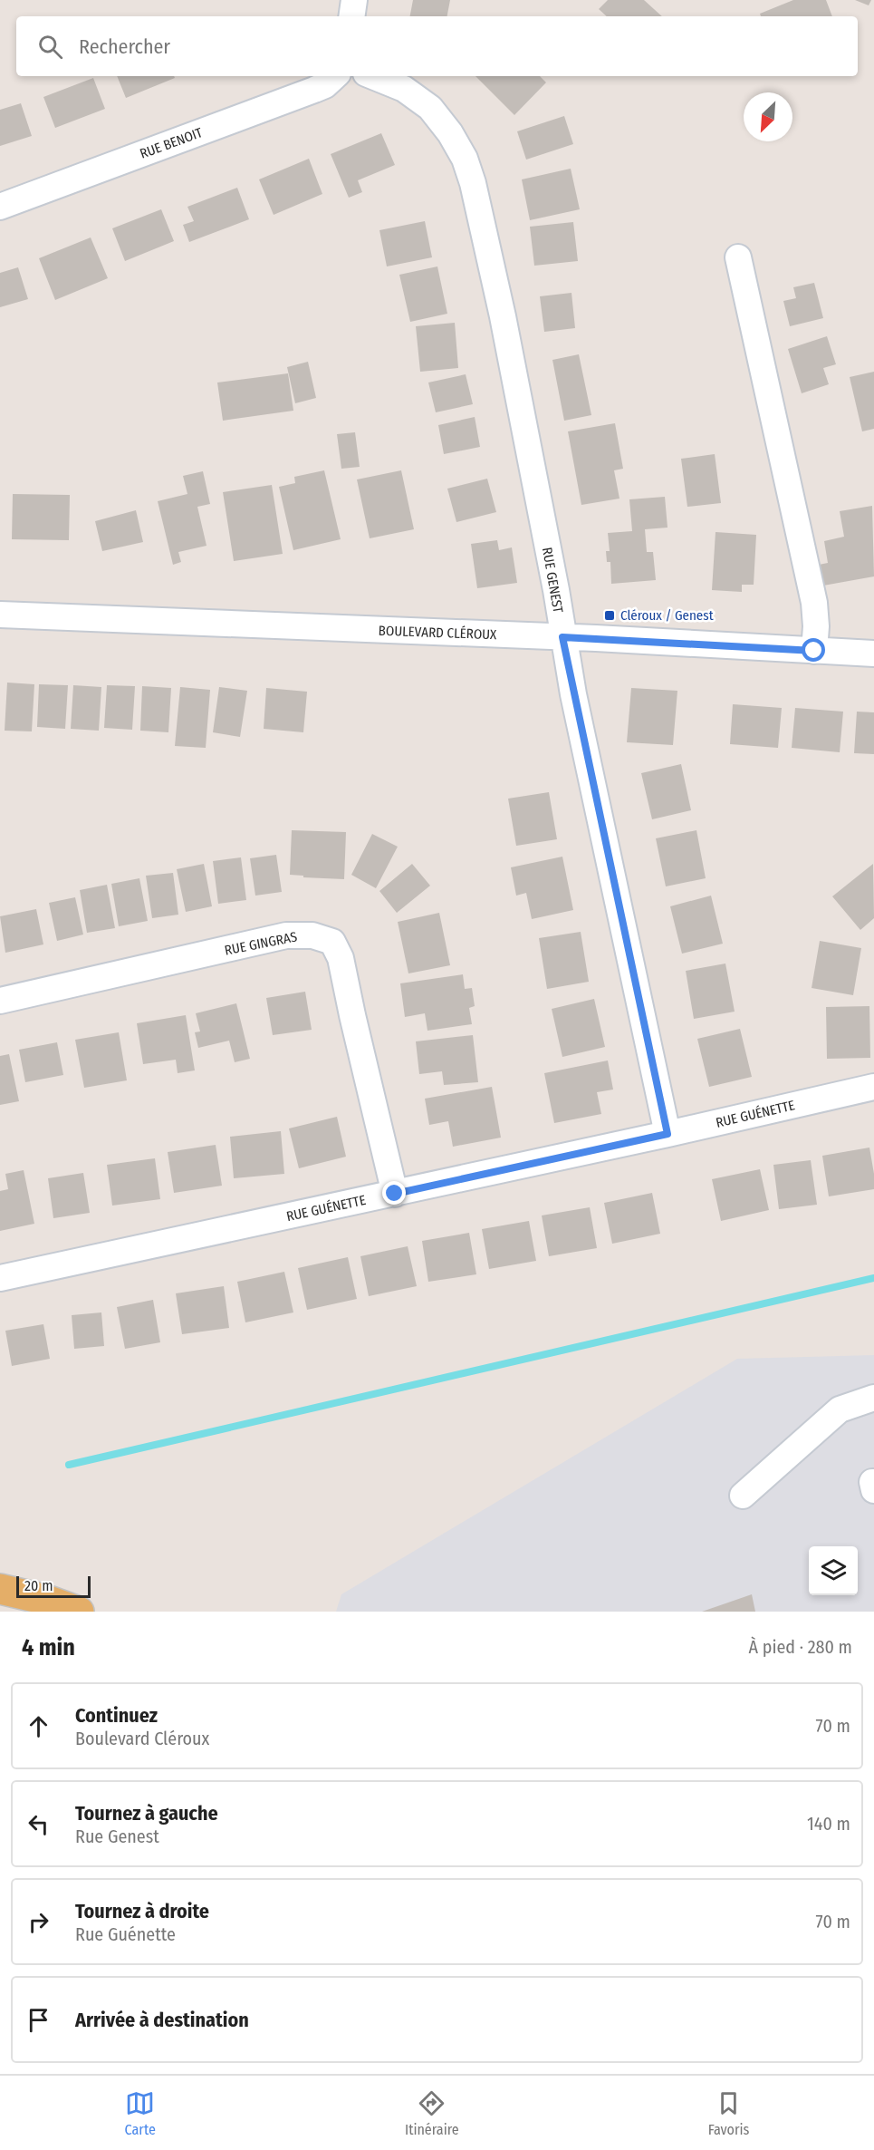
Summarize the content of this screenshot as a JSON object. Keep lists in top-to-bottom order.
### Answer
{
  "streets": {
    "street": [
      "RUE BENOIT",
      "RUE GENEST",
      "BOULEVARD CLÉROUX",
      "RUE GINGRAS",
      "RUE GUÉNETTE"
    ]
  },
  "crossings": [
    ["RUE GENEST", "BOULEVARD CLÉROUX"],
    ["RUE GENEST", "RUE GUÉNETTE"],
    ["RUE GINGRAS", "RUE GUÉNETTE"]
  ],
  "places": {
    "transit": ["Cléroux / Genest"]
  },
  "scale_bar": "20 m",
  "north": "bottom left",
  "page": {
    "search": "Rechercher",
    "scale": "20 m",
    "heading": ["4 min", "À pied · 280 m"],
    "list": [
      ["Continuez", "Boulevard Cléroux", "70 m"],
      ["Tournez à gauche", "Rue Genest", "140 m"],
      ["Tournez à droite", "Rue Guénette", "70 m"],
      "Arrivée à destination"
    ],
    "nav": ["Carte", "Itinéraire", "Favoris"]
  }
}
